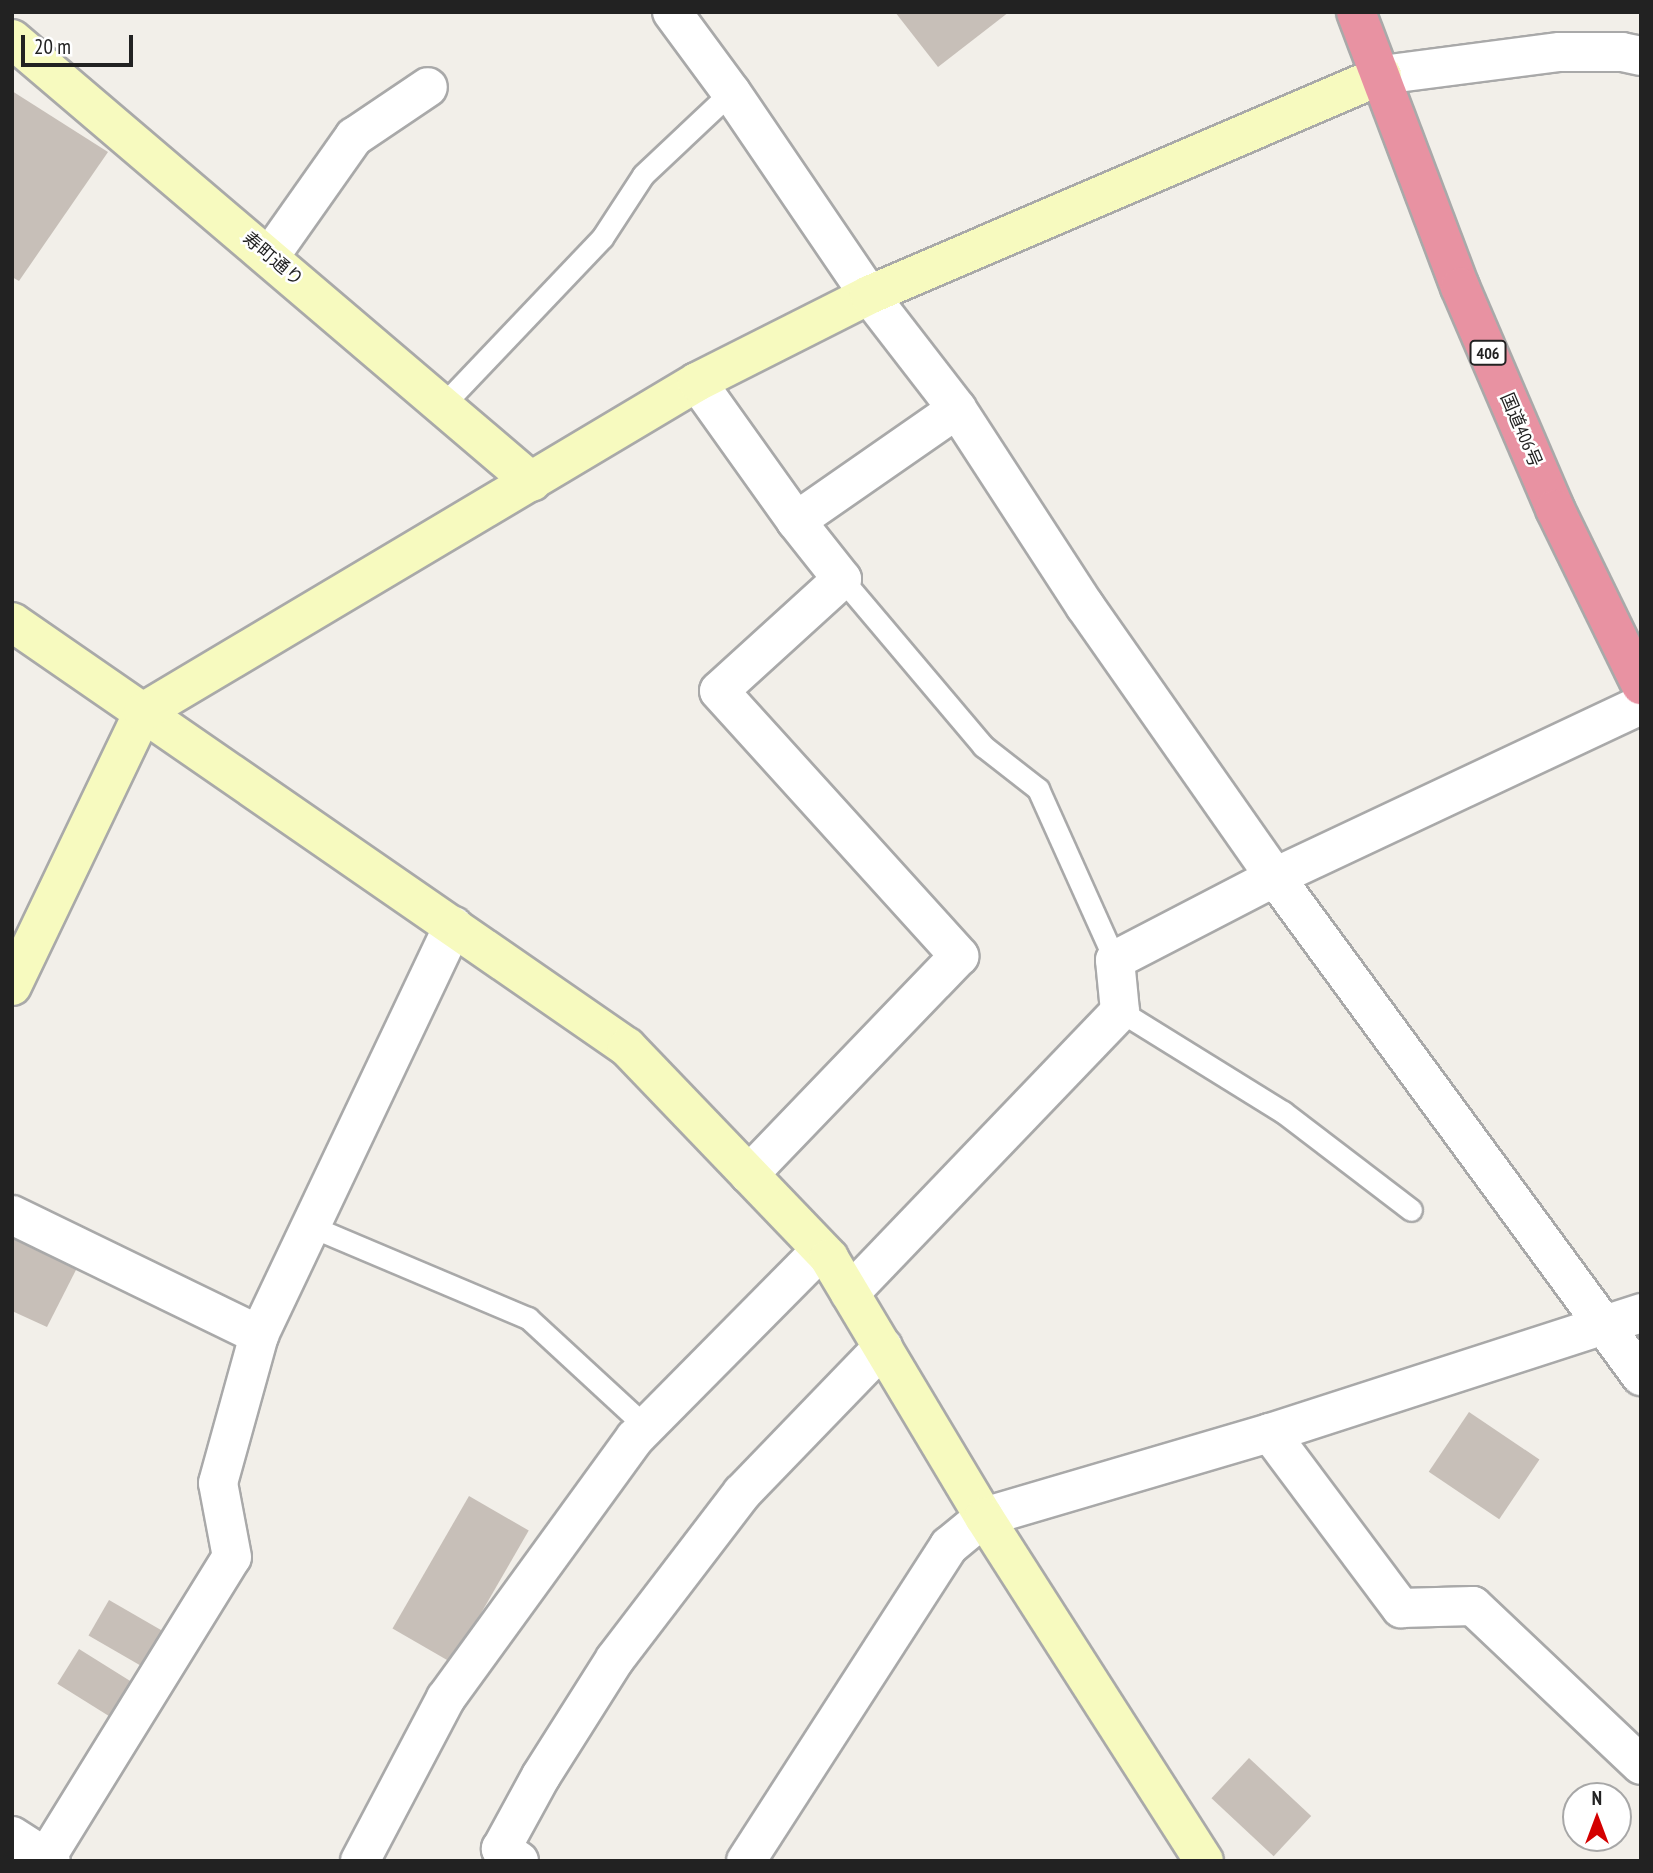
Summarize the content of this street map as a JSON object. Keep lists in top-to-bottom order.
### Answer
{
  "streets": {
    "highway": ["406", "国道406号"],
    "street": ["寿町通り"]
  },
  "scale_bar": "20 m",
  "north": "top"
}
